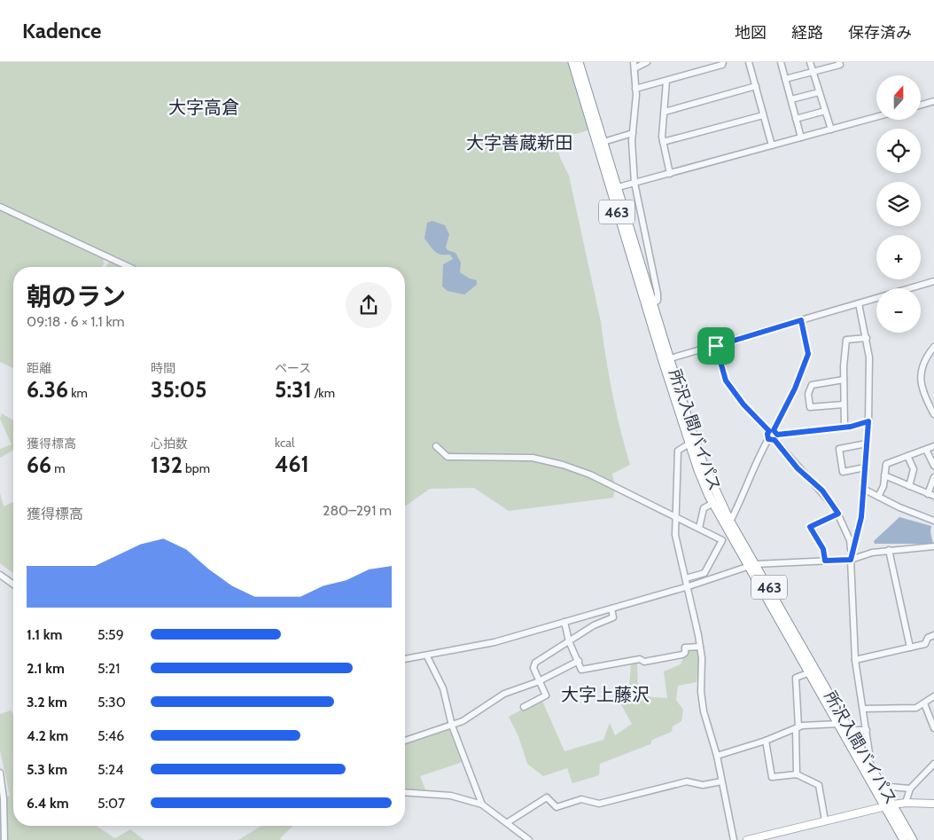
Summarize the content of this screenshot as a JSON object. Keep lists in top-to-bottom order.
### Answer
{
  "streets": {
    "highway": ["463", "所沢入間バイパス"]
  },
  "districts": ["大字高倉", "大字善蔵新田", "大字上藤沢"],
  "north": "top",
  "page": {
    "header": "Kadence",
    "nav": ["地図", "経路", "保存済み"],
    "map_buttons": ["+", "−"],
    "heading": ["朝のラン", "09:18 · 6 × 1.1 km"],
    "stats": [
      ["距離", "6.36 km"],
      ["時間", "35:05"],
      ["ペース", "5:31 /km"],
      ["獲得標高", "66 m"],
      ["心拍数", "132 bpm"],
      ["kcal", "461"]
    ],
    "chart": ["獲得標高", "280–291 m"],
    "list": [
      {
        "name": "1.1 km",
        "note": "5:59"
      },
      {
        "name": "2.1 km",
        "note": "5:21"
      },
      {
        "name": "3.2 km",
        "note": "5:30"
      },
      {
        "name": "4.2 km",
        "note": "5:46"
      },
      {
        "name": "5.3 km",
        "note": "5:24"
      },
      {
        "name": "6.4 km",
        "note": "5:07"
      }
    ]
  }
}
